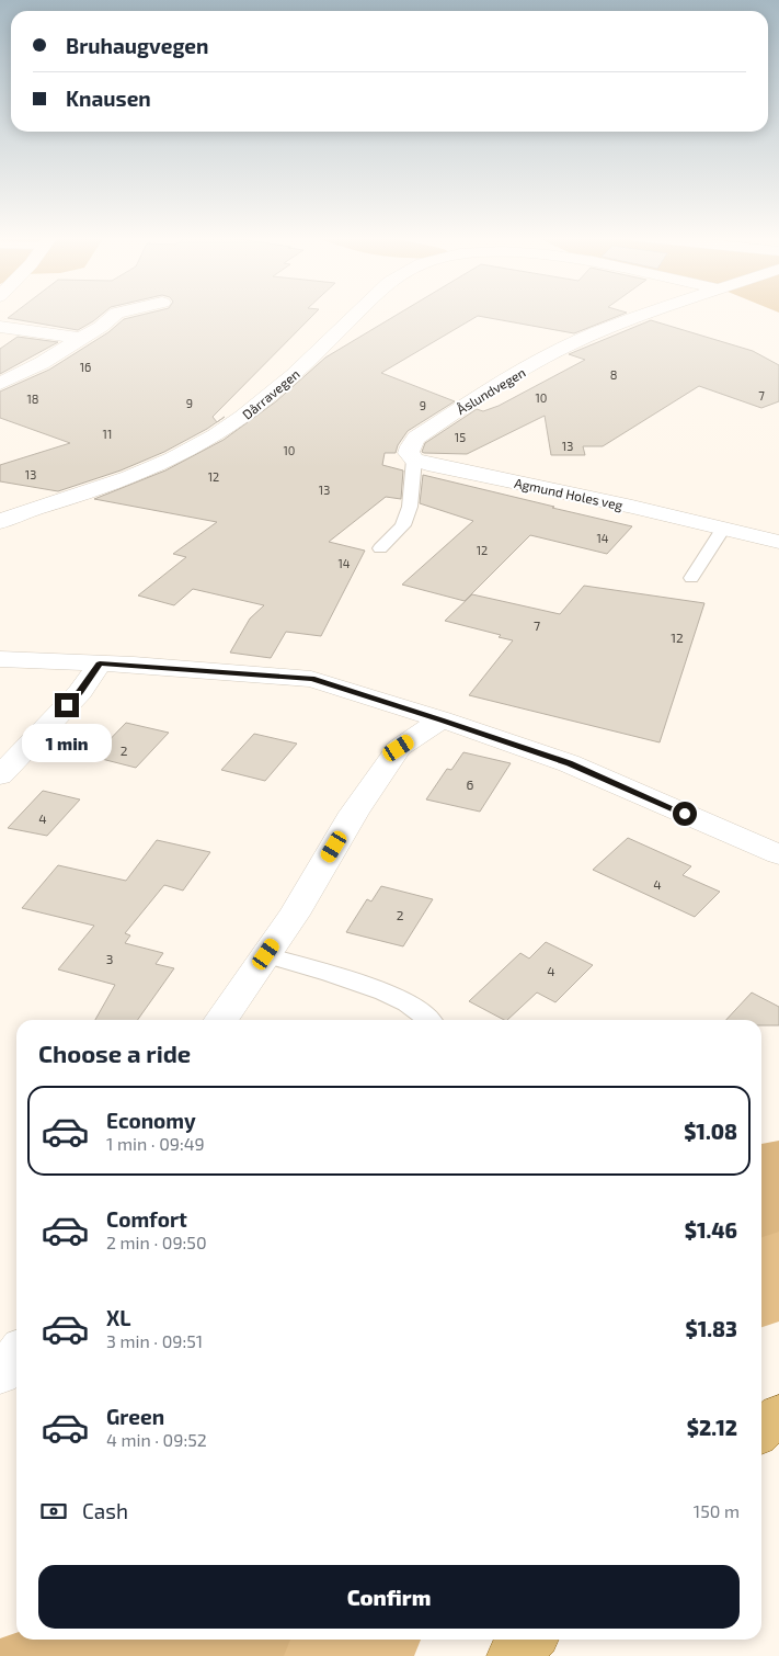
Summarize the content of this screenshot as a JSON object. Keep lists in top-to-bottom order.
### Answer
{
  "streets": {
    "street": ["Åslundvegen", "Dårravegen", "Agmund Holes veg"]
  },
  "crossings": [
    ["Åslundvegen", "Agmund Holes veg"]
  ],
  "house_numbers": [
    "16",
    "8",
    "7",
    "10",
    "18",
    "9",
    "9",
    "11",
    "15",
    "13",
    "10",
    "13",
    "12",
    "13",
    "14",
    "12",
    "14",
    "7",
    "12",
    "2",
    "6",
    "4",
    "4",
    "2",
    "3",
    "4"
  ],
  "page": {
    "banner": ["Bruhaugvegen", "Knausen"],
    "bubble": "1 min",
    "heading": "Choose a ride",
    "list": [
      {
        "name": "Economy",
        "note": "1 min · 09:49",
        "value": "$1.08"
      },
      {
        "name": "Comfort",
        "note": "2 min · 09:50",
        "value": "$1.46"
      },
      {
        "name": "XL",
        "note": "3 min · 09:51",
        "value": "$1.83"
      },
      {
        "name": "Green",
        "note": "4 min · 09:52",
        "value": "$2.12"
      }
    ],
    "pay": ["Cash", "150 m"],
    "buttons": "Confirm"
  }
}
